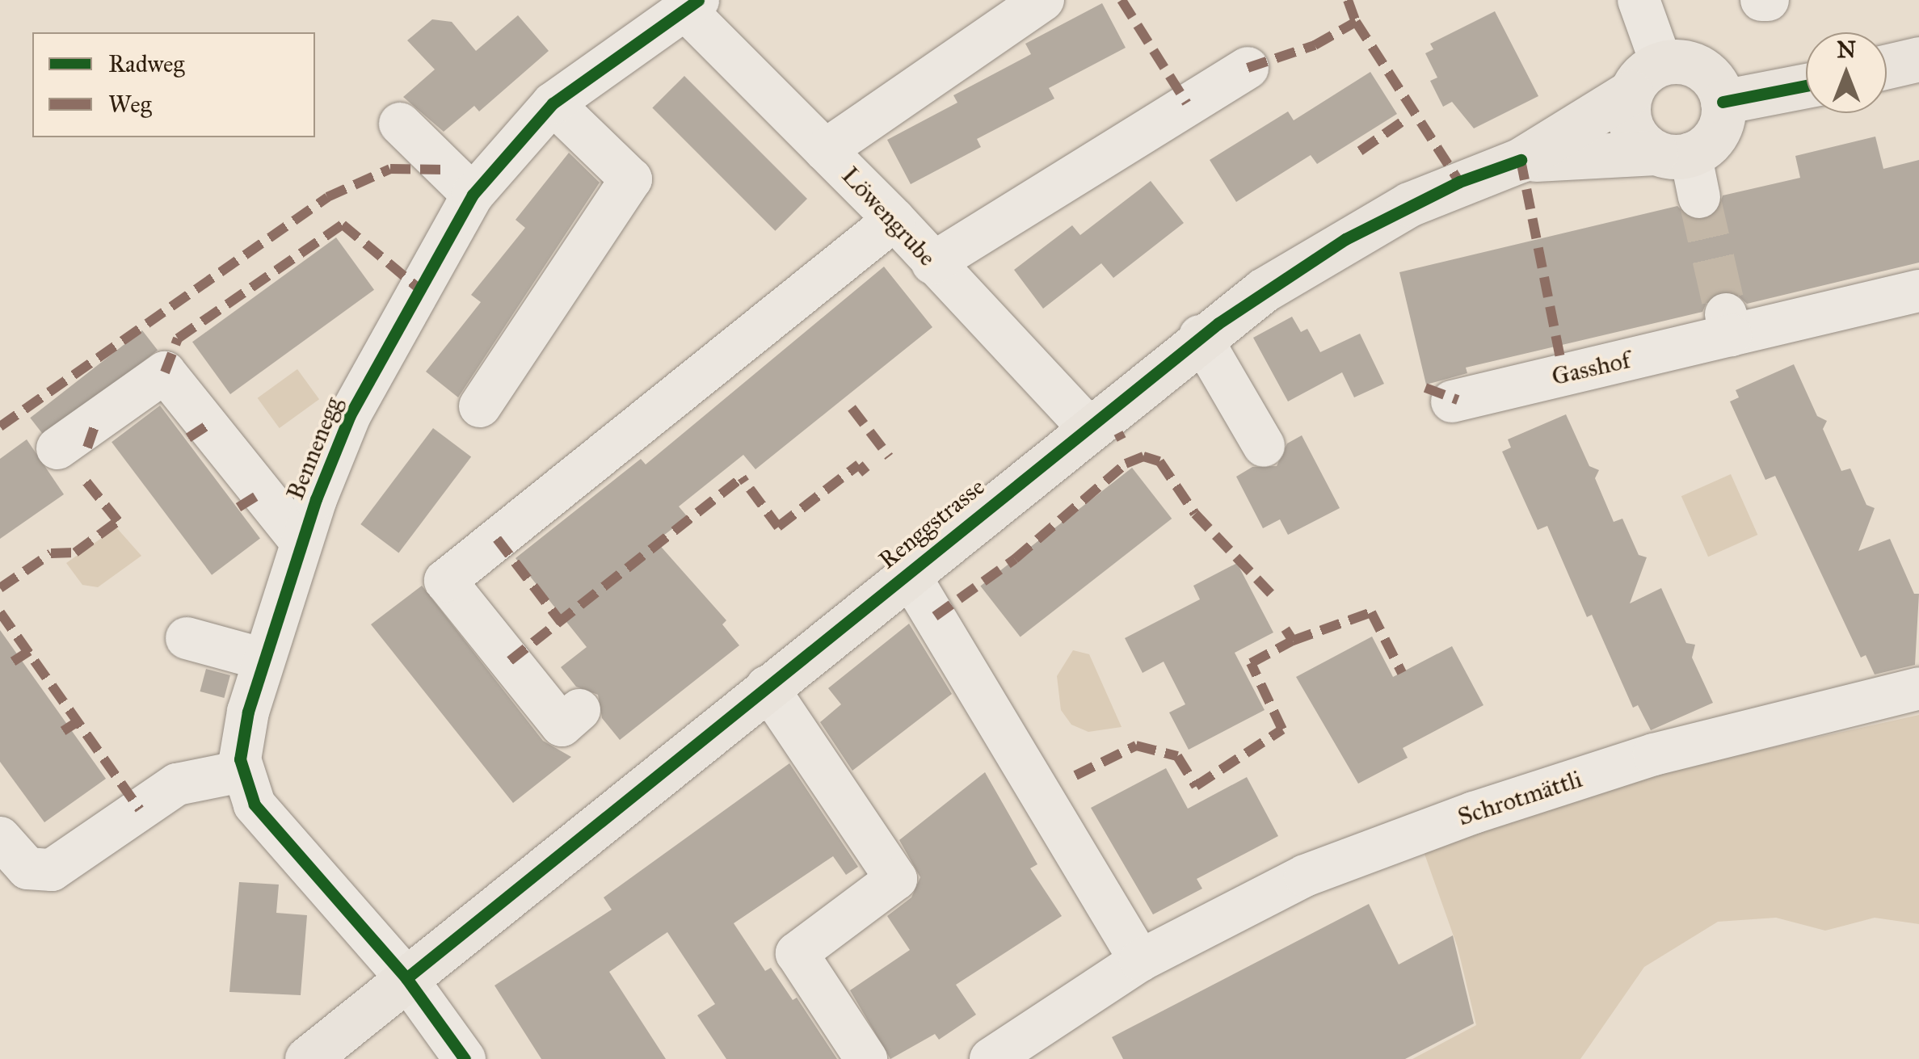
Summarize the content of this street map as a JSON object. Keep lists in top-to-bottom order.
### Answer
{
  "streets": {
    "main road": ["Renggstrasse"],
    "street": [
      "Löwengrube",
      "Gasshof",
      "Bennenegg",
      "Schrotmättli"
    ]
  },
  "crossings": [
    ["Löwengrube", "Bennenegg"],
    ["Löwengrube", "Renggstrasse"],
    ["Bennenegg", "Renggstrasse"]
  ],
  "legend": ["Radweg", "Weg"],
  "north": "top"
}
